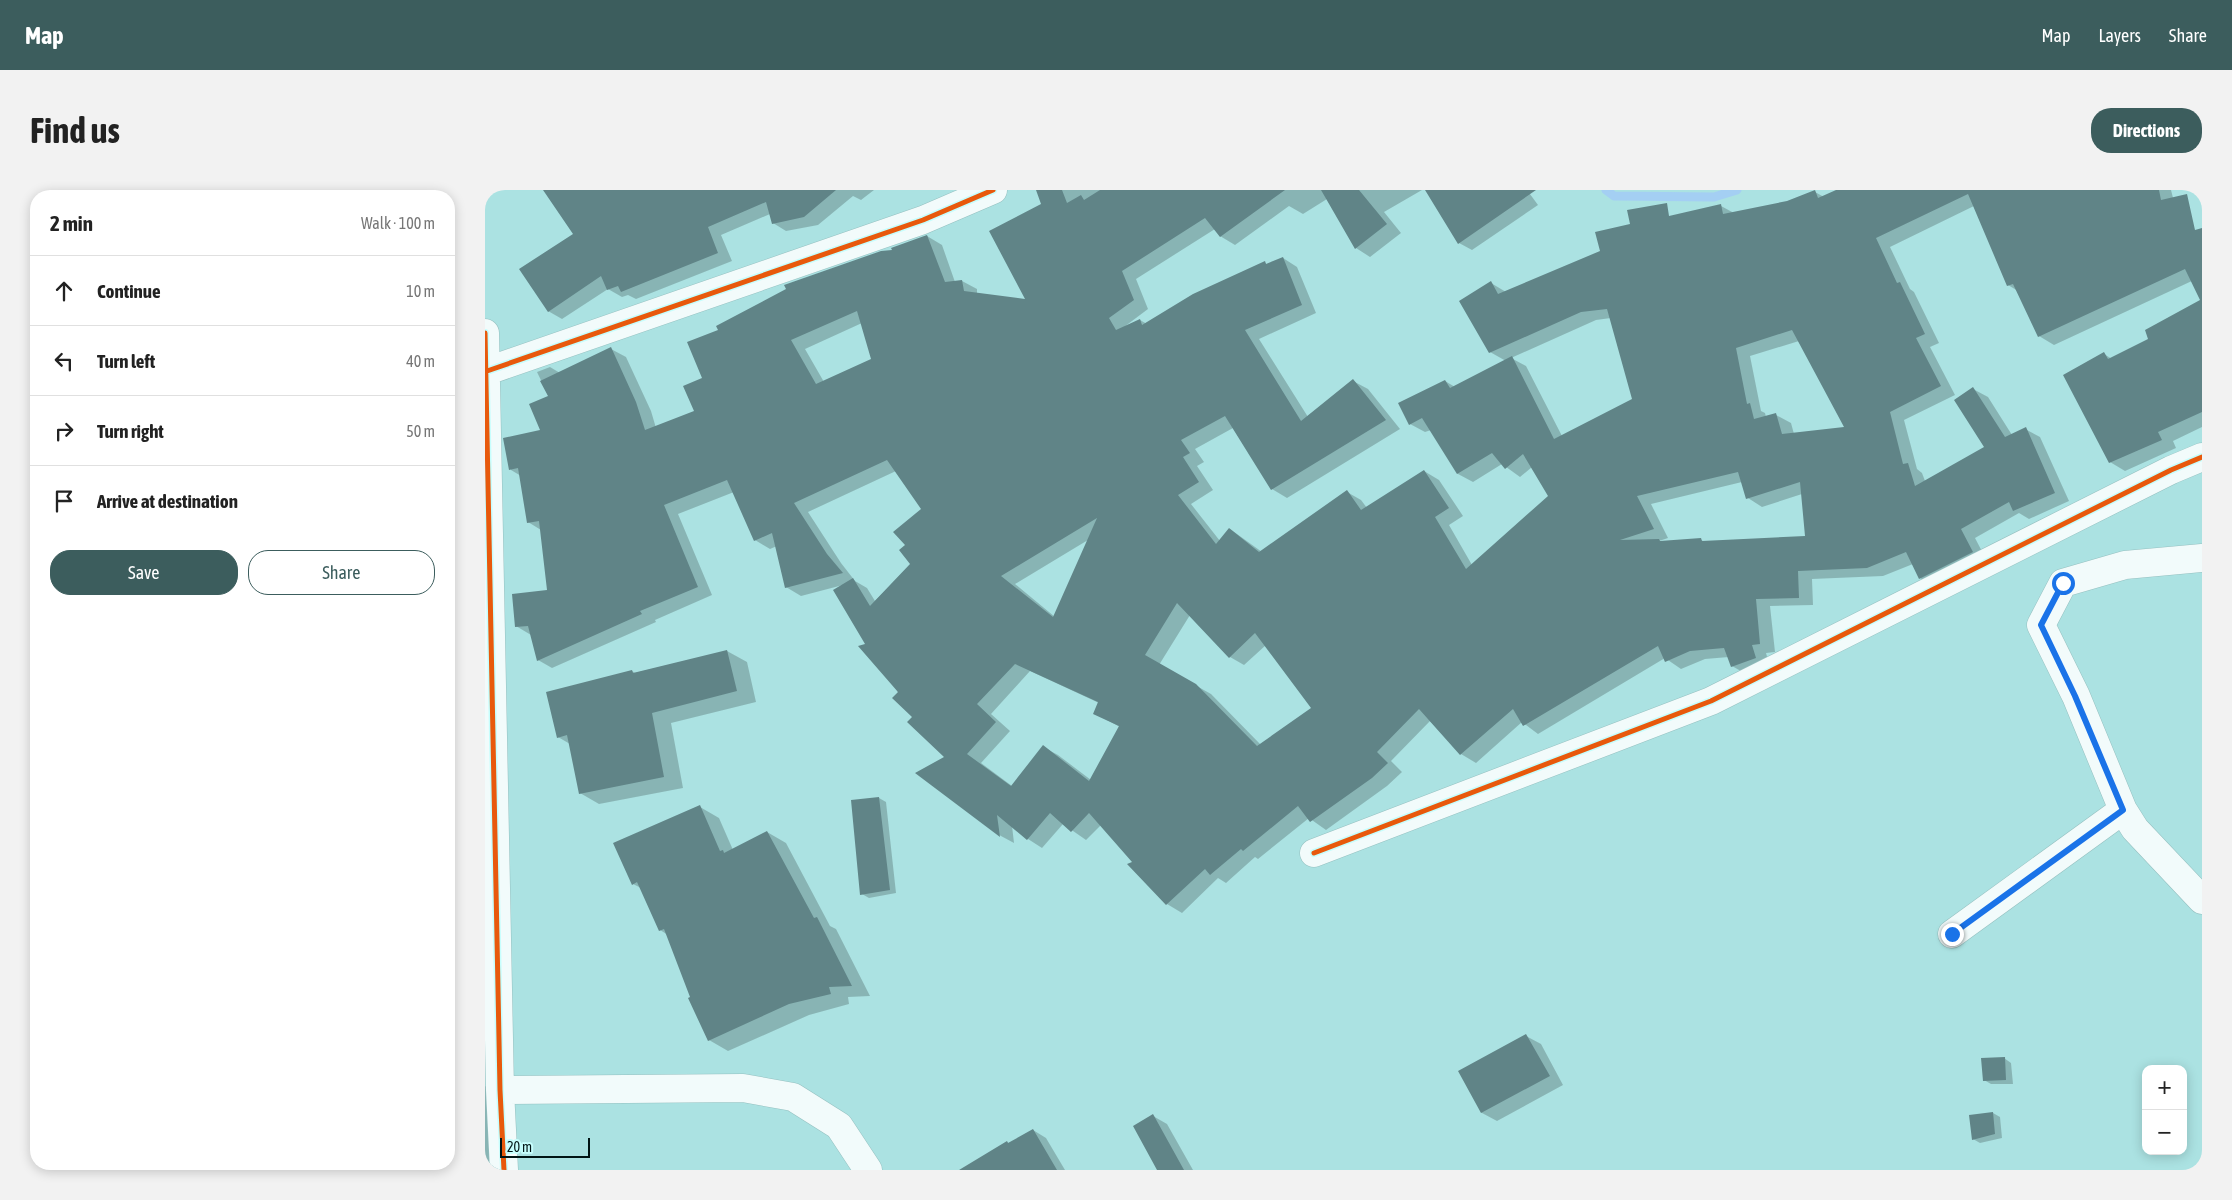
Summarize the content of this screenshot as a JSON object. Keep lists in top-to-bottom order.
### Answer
{
  "scale_bar": "20 m",
  "page": {
    "header": "Map",
    "nav": ["Map", "Layers", "Share"],
    "buttons": [
      "Directions",
      ["Save", "Share"]
    ],
    "title": "Find us",
    "heading": ["2 min", "Walk · 100 m"],
    "list": [
      ["Continue", "10 m"],
      ["Turn left", "40 m"],
      ["Turn right", "50 m"],
      "Arrive at destination"
    ],
    "map_buttons": ["+", "−"],
    "scale": "20 m"
  }
}
